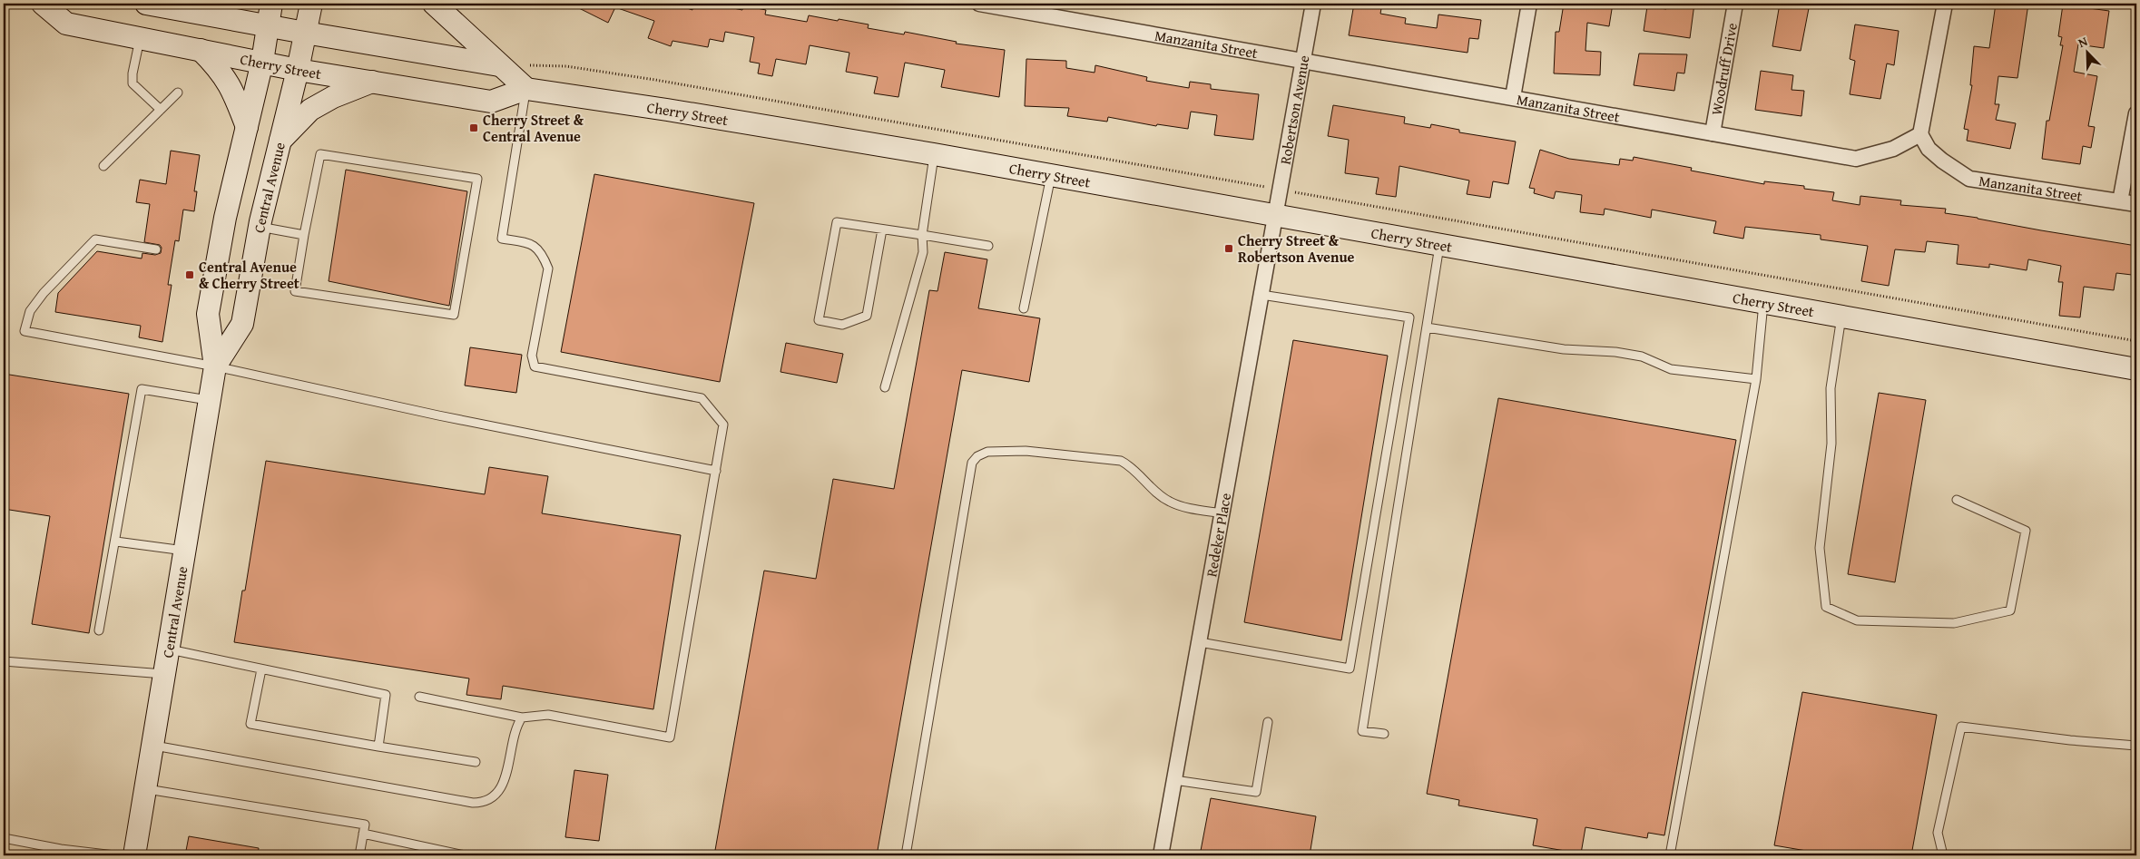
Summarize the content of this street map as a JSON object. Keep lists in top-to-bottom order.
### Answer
{
  "streets": {
    "street": [
      "Manzanita Street",
      "Cherry Street",
      "Woodruff Drive",
      "Robertson Avenue",
      "Central Avenue",
      "Redeker Place"
    ]
  },
  "crossings": [
    ["Manzanita Street", "Woodruff Drive"],
    ["Manzanita Street", "Robertson Avenue"],
    ["Cherry Street", "Robertson Avenue"],
    ["Cherry Street", "Central Avenue"],
    ["Cherry Street", "Redeker Place"],
    ["Robertson Avenue", "Redeker Place"]
  ],
  "places": {
    "transit": ["Cherry Street & Central Avenue", "Cherry Street & Robertson Avenue", "Central Avenue & Cherry Street"]
  },
  "north": "top left"
}
